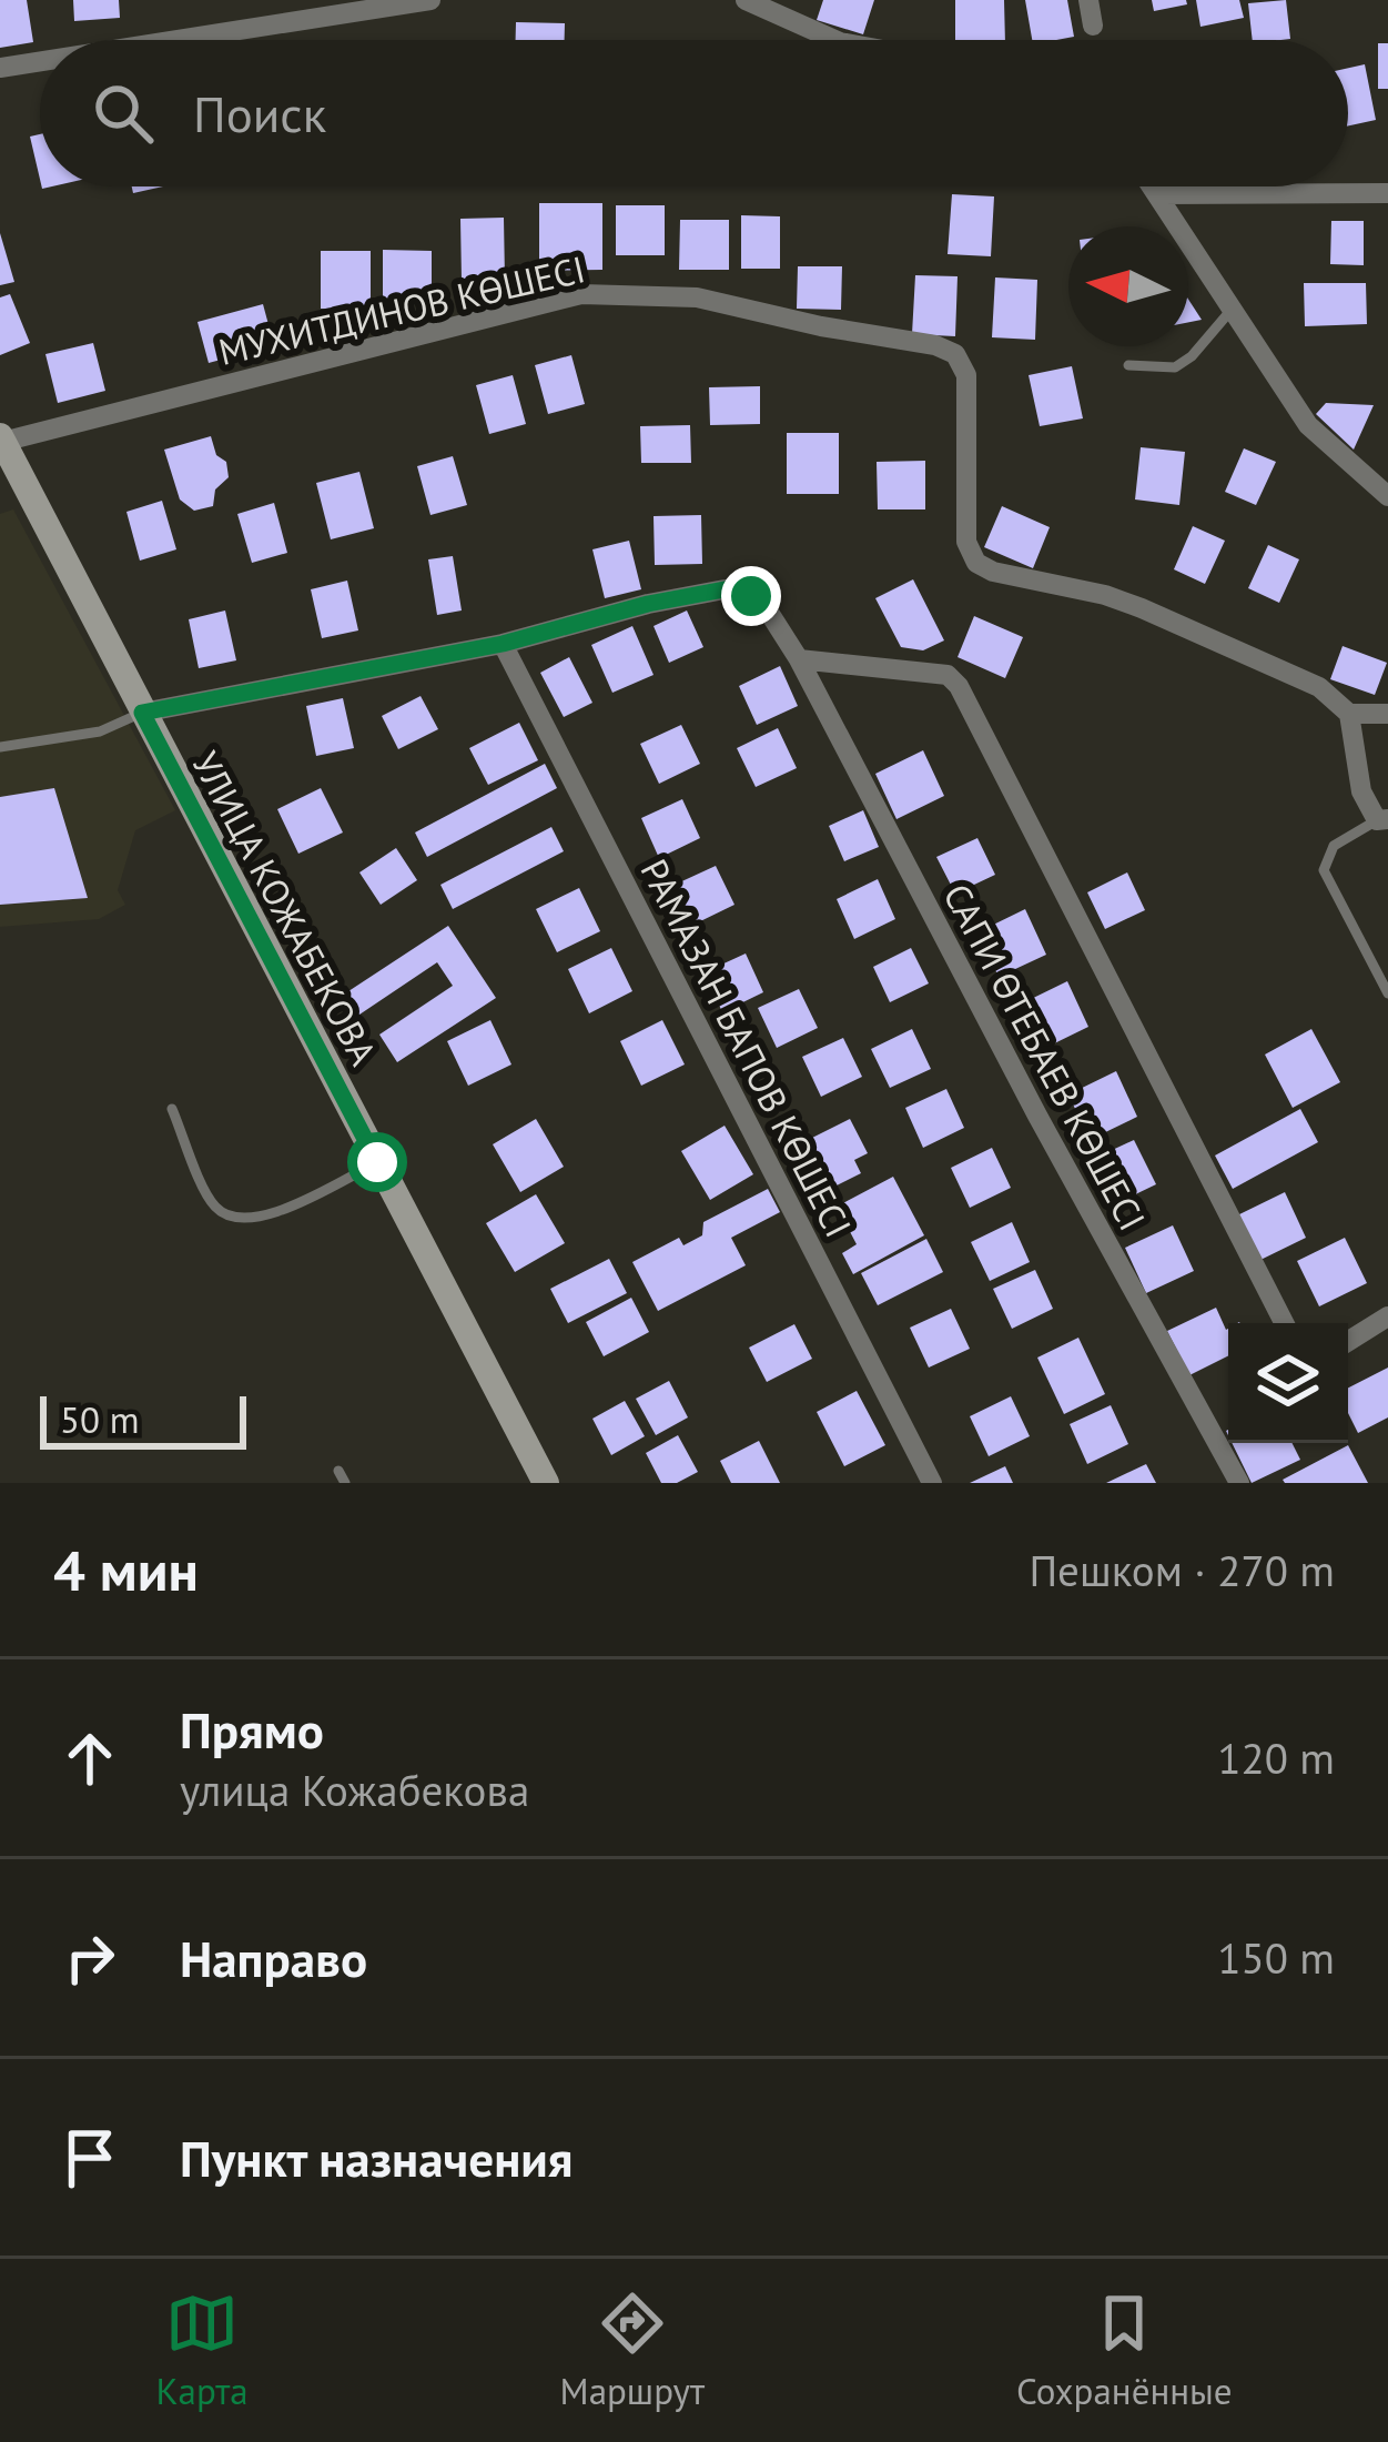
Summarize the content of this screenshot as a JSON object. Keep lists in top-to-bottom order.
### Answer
{
  "streets": {
    "main road": ["УЛИЦА КОЖАБЕКОВА"],
    "street": ["МУХИТДИНОВ КӨШЕСІ", "РАМАЗАН БАПОВ КӨШЕСІ", "САПИ ӨТЕБАЕВ КӨШЕСІ"]
  },
  "crossings": [
    ["МУХИТДИНОВ КӨШЕСІ", "УЛИЦА КОЖАБЕКОВА"],
    ["УЛИЦА КОЖАБЕКОВА", "САПИ ӨТЕБАЕВ КӨШЕСІ"],
    ["РАМАЗАН БАПОВ КӨШЕСІ", "САПИ ӨТЕБАЕВ КӨШЕСІ"]
  ],
  "scale_bar": "50 m",
  "north": "left",
  "page": {
    "search": "Поиск",
    "scale": "50 m",
    "heading": ["4 мин", "Пешком · 270 m"],
    "list": [
      ["Прямо", "улица Кожабекова", "120 m"],
      ["Направо", "150 m"],
      "Пункт назначения"
    ],
    "nav": ["Карта", "Маршрут", "Сохранённые"]
  }
}
